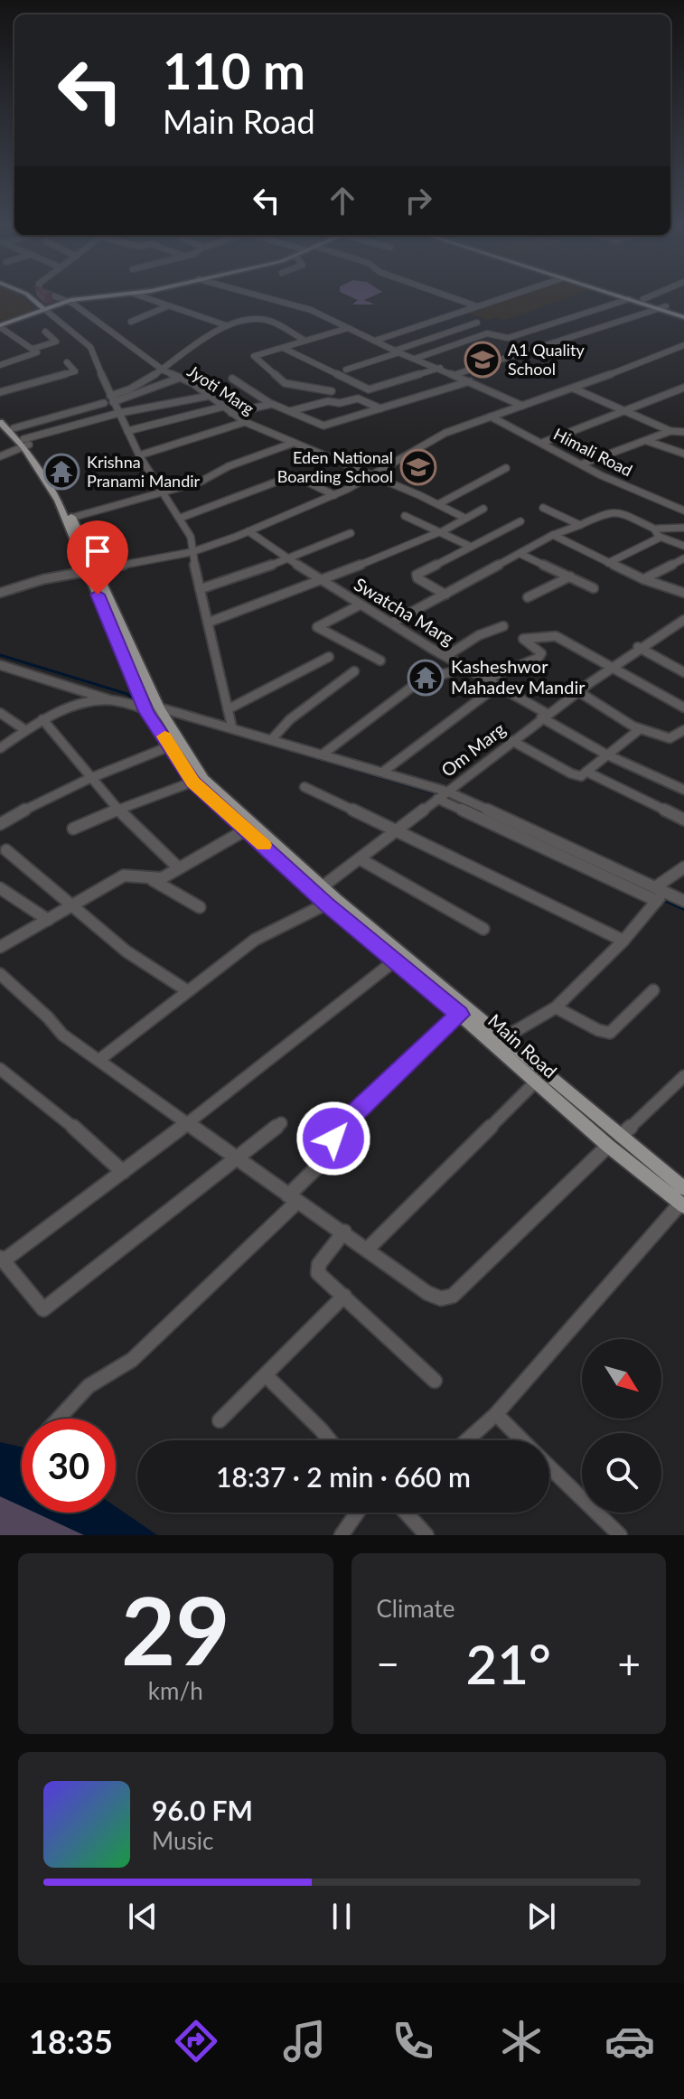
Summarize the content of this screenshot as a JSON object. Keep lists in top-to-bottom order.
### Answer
{
  "streets": {
    "main road": ["Main Road"],
    "street": [
      "Jyoti Marg",
      "Himali Road",
      "Swatcha Marg",
      "Om Marg"
    ]
  },
  "crossings": [
    ["Swatcha Marg", "Om Marg"],
    ["Om Marg", "Main Road"]
  ],
  "places": {
    "school or university": ["A1 Quality School", "Eden National Boarding School"],
    "temple": ["Krishna Pranami Mandir", "Kasheshwor Mahadev Mandir"]
  },
  "north": "bottom right",
  "page": {
    "turn": ["110 m", "Main Road"],
    "limit": "30",
    "trip": "18:37 · 2 min · 660 m",
    "tile": [
      ["29", "km/h"],
      "Climate"
    ],
    "heat": ["−", "21°", "+"],
    "song": ["96.0 FM", "Music"],
    "tabs": "18:35"
  }
}
